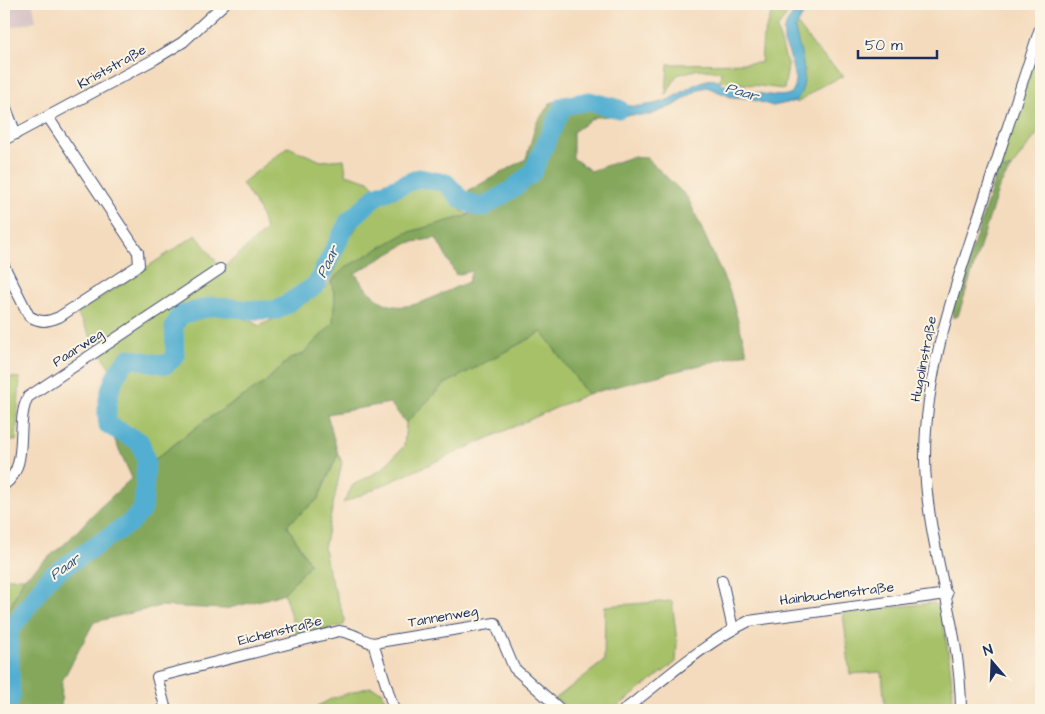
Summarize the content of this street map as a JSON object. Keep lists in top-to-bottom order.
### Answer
{
  "streets": {
    "street": [
      "Kriststraße",
      "Paarweg",
      "Hugolinstraße",
      "Hainbuchenstraße",
      "Tannenweg",
      "Eichenstraße"
    ]
  },
  "crossings": [
    ["Hugolinstraße", "Hainbuchenstraße"],
    ["Tannenweg", "Eichenstraße"]
  ],
  "water": ["Paar"],
  "scale_bar": "50 m",
  "north": "top"
}
